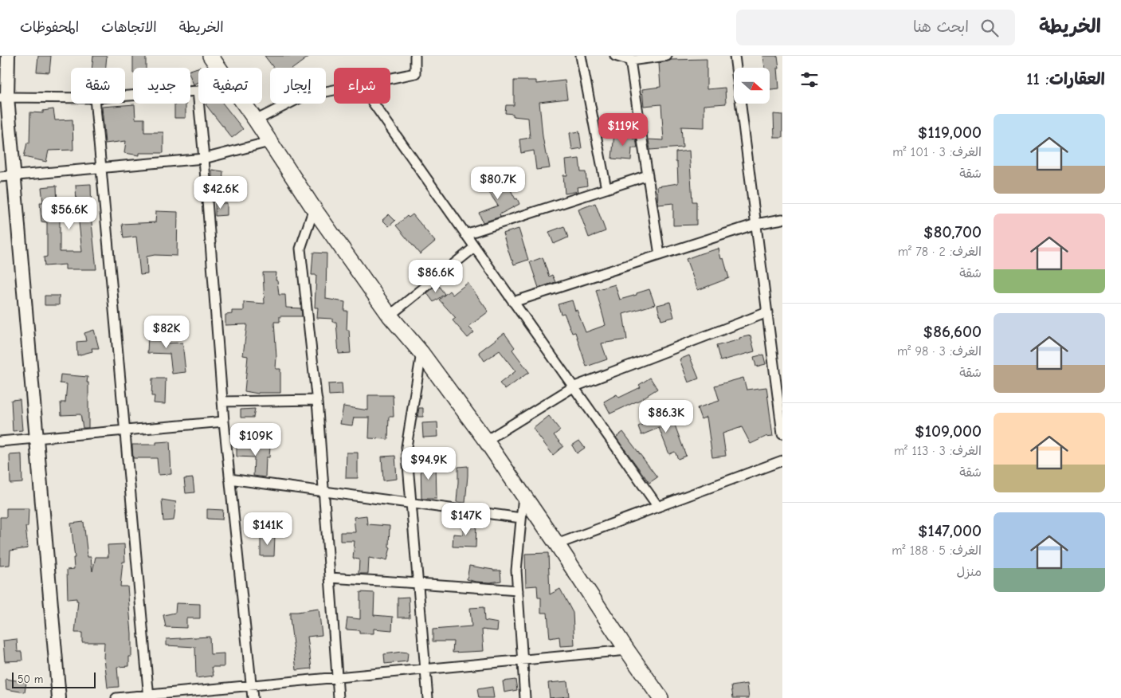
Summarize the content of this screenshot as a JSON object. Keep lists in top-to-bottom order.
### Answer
{
  "scale_bar": "50 m",
  "north": "right",
  "page": {
    "header": "الخريطة",
    "search": "ابحث هنا",
    "nav": ["الخريطة", "الاتجاهات", "المحفوظات"],
    "heading": "العقارات: 11",
    "chip": [
      "شراء",
      "إيجار",
      "تصفية",
      "جديد",
      "شقة"
    ],
    "list": [
      {
        "name": "$119,000",
        "note": "الغرف: 3 · 101 m² · شقة"
      },
      {
        "name": "$80,700",
        "note": "الغرف: 2 · 78 m² · شقة"
      },
      {
        "name": "$86,600",
        "note": "الغرف: 3 · 98 m² · شقة"
      },
      {
        "name": "$109,000",
        "note": "الغرف: 3 · 113 m² · شقة"
      },
      {
        "name": "$147,000",
        "note": "الغرف: 5 · 188 m² · منزل"
      }
    ],
    "price": [
      "$119K",
      "$80.7K",
      "$42.6K",
      "$56.6K",
      "$86.6K",
      "$82K",
      "$86.3K",
      "$109K",
      "$94.9K",
      "$147K",
      "$141K"
    ],
    "scale": "50 m"
  }
}
